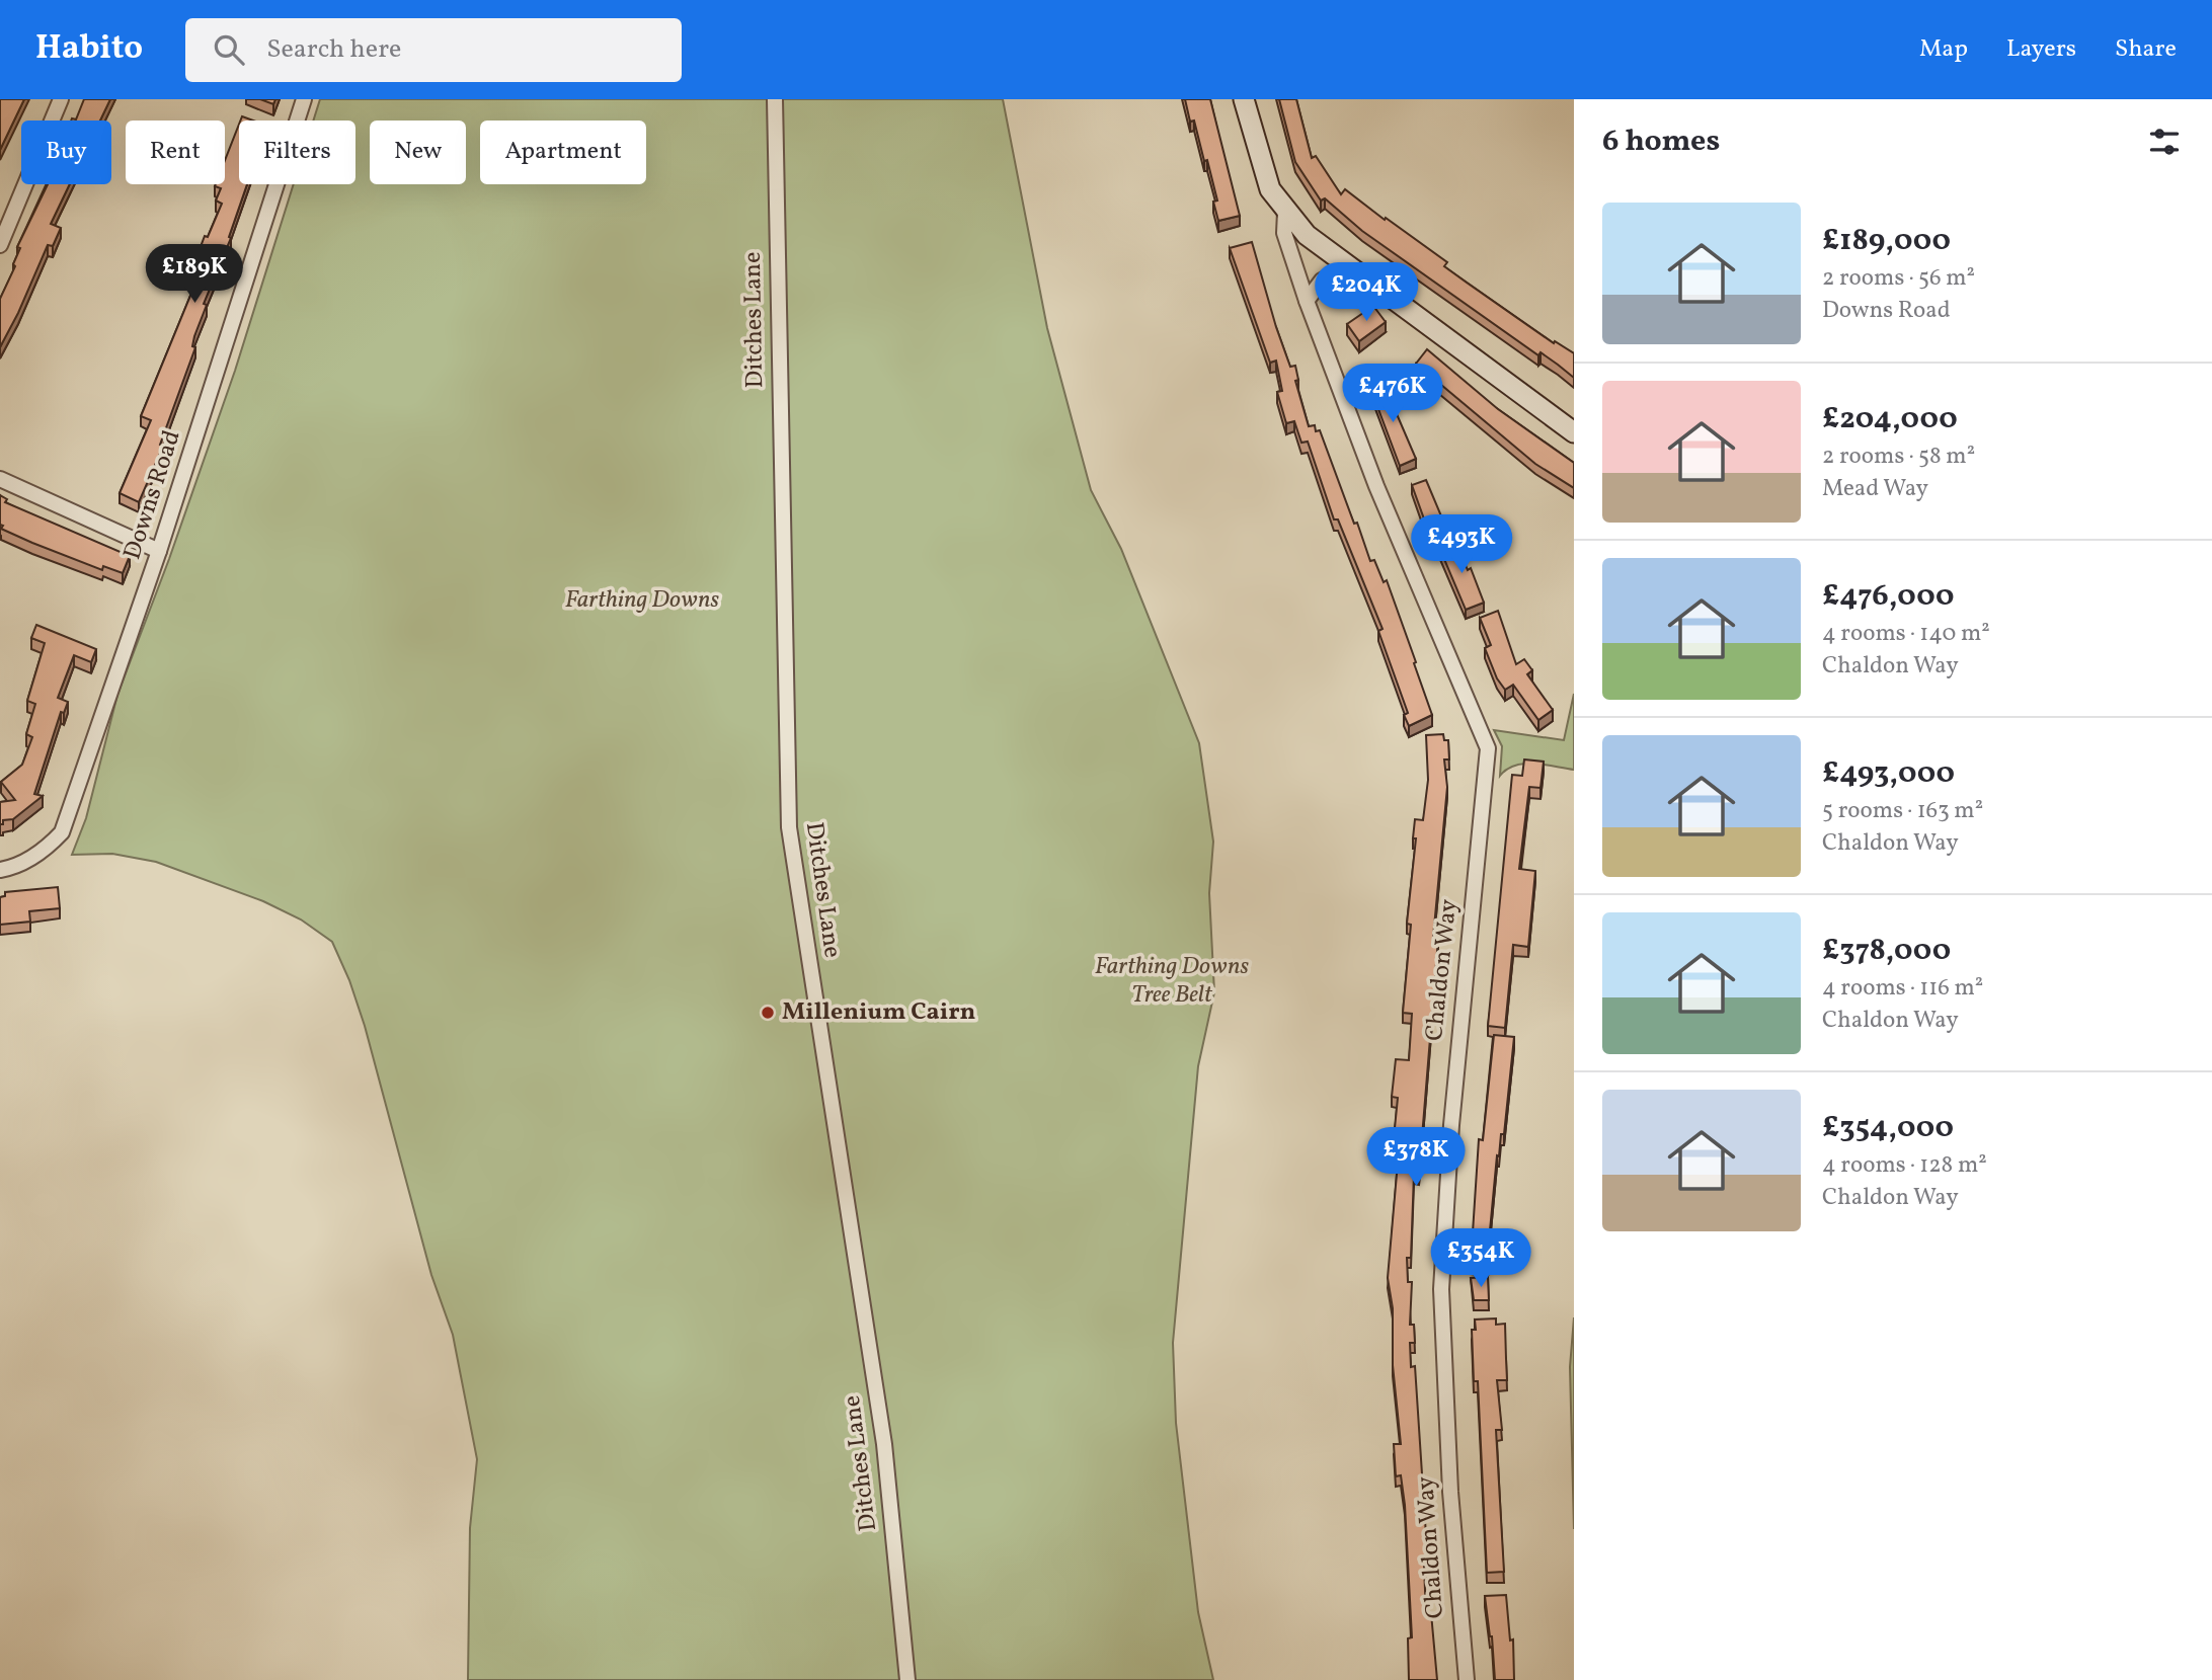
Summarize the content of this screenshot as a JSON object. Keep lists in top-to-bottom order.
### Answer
{
  "streets": {
    "street": ["Ditches Lane", "Downs Road", "Chaldon Way"]
  },
  "parks": ["Farthing Downs", "Farthing Downs Tree Belt"],
  "places": ["Millenium Cairn"],
  "page": {
    "header": "Habito",
    "search": "Search here",
    "nav": ["Map", "Layers", "Share"],
    "heading": "6 homes",
    "chip": [
      "Buy",
      "Rent",
      "Filters",
      "New",
      "Apartment"
    ],
    "list": [
      {
        "name": "£189,000",
        "note": "2 rooms · 56 m² · Downs Road"
      },
      {
        "name": "£204,000",
        "note": "2 rooms · 58 m² · Mead Way"
      },
      {
        "name": "£476,000",
        "note": "4 rooms · 140 m² · Chaldon Way"
      },
      {
        "name": "£493,000",
        "note": "5 rooms · 163 m² · Chaldon Way"
      },
      {
        "name": "£378,000",
        "note": "4 rooms · 116 m² · Chaldon Way"
      },
      {
        "name": "£354,000",
        "note": "4 rooms · 128 m² · Chaldon Way"
      }
    ],
    "price": [
      "£189K",
      "£204K",
      "£476K",
      "£493K",
      "£378K",
      "£354K"
    ]
  }
}
